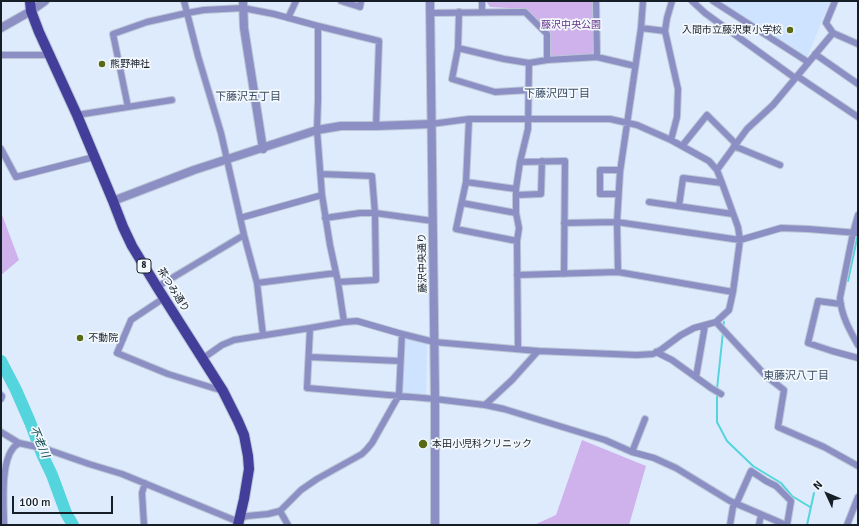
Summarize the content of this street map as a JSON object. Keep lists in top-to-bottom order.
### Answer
{
  "streets": {
    "main road": ["8", "茶つみ通り"],
    "street": ["藤沢中央通り"]
  },
  "districts": ["下藤沢四丁目", "下藤沢五丁目", "東藤沢八丁目"],
  "water": ["不老川"],
  "parks": ["藤沢中央公園"],
  "places": [
    "入間市立藤沢東小学校",
    "熊野神社",
    "不動院",
    "本田小児科クリニック"
  ],
  "scale_bar": "100 m",
  "north": "top left"
}
